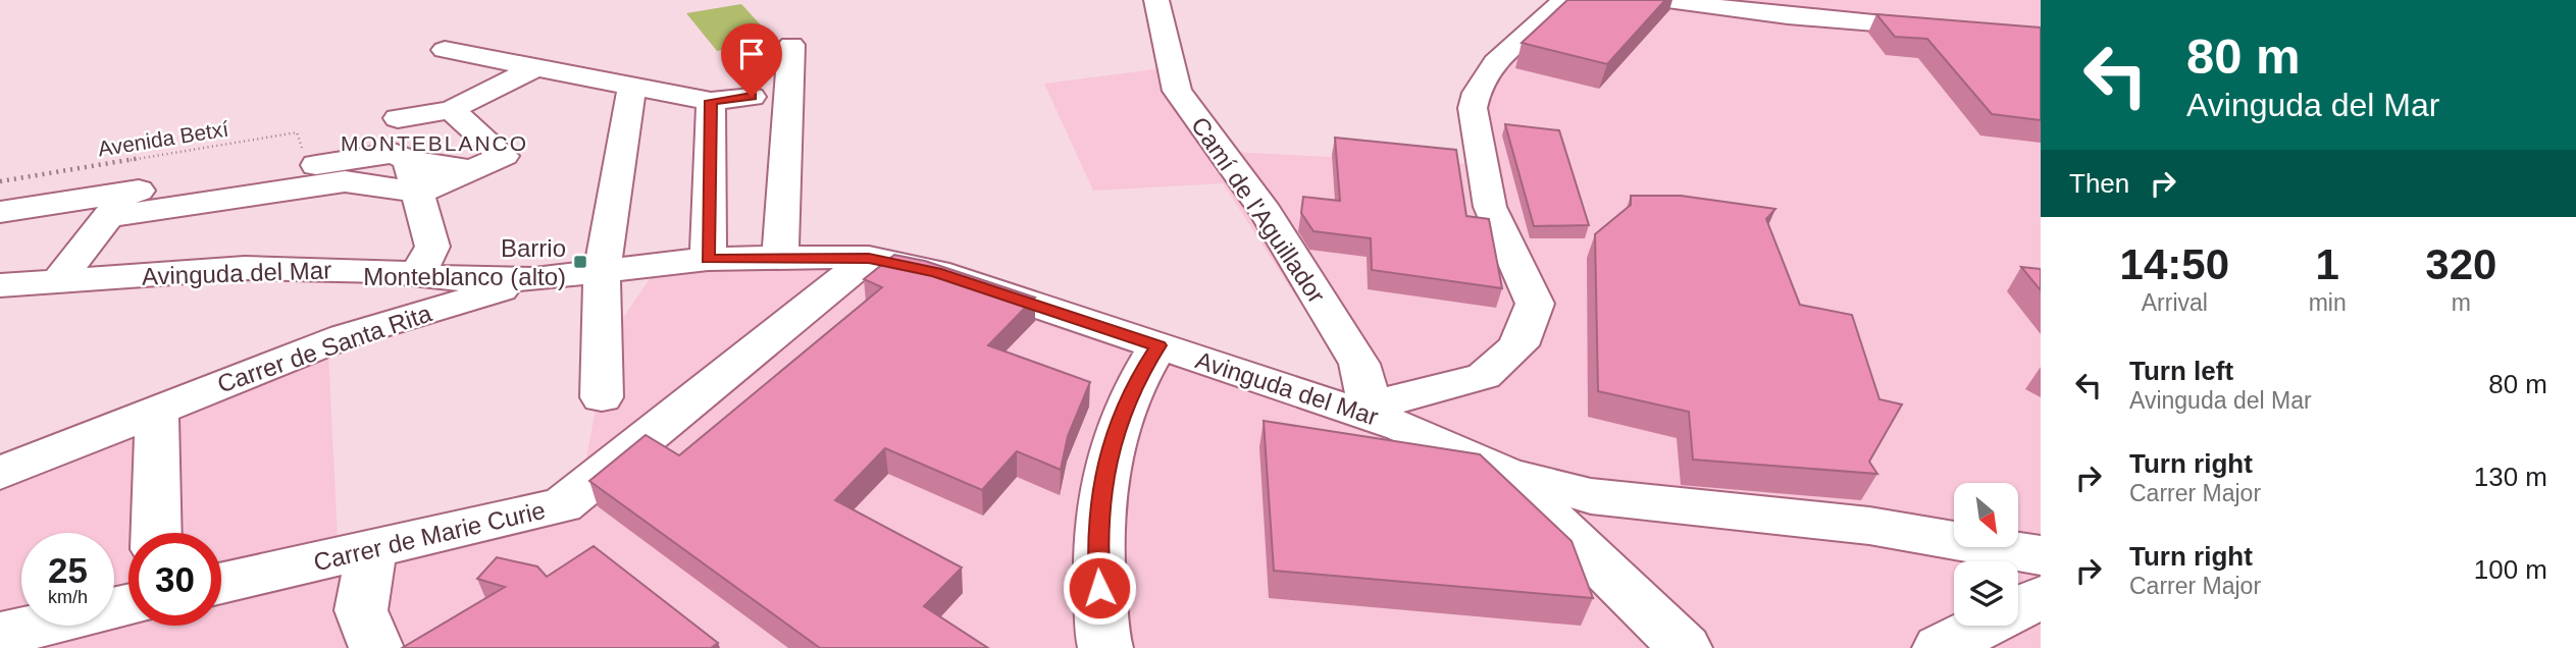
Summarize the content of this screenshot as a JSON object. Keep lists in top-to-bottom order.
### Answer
{
  "streets": {
    "street": [
      "Camí de l'Aguillador",
      "Avinguda del Mar",
      "Carrer de Santa Rita",
      "Carrer de Marie Curie"
    ],
    "path": ["Avenida Betxí"]
  },
  "crossings": [
    ["Camí de l'Aguillador", "Avinguda del Mar"],
    ["Avinguda del Mar", "Carrer de Santa Rita"],
    ["Avinguda del Mar", "Carrer de Marie Curie"]
  ],
  "districts": ["MONTEBLANCO"],
  "places": {
    "transit": ["Barrio Monteblanco (alto)"]
  },
  "north": "bottom right",
  "page": {
    "turn": ["80 m", "Avinguda del Mar"],
    "then": "Then",
    "eta": [
      "14:50",
      "Arrival",
      "1",
      "min",
      "320",
      "m"
    ],
    "list": [
      {
        "name": "Turn left",
        "note": "Avinguda del Mar",
        "value": "80 m"
      },
      {
        "name": "Turn right",
        "note": "Carrer Major",
        "value": "130 m"
      },
      {
        "name": "Turn right",
        "note": "Carrer Major",
        "value": "100 m"
      }
    ],
    "speed": "25 km/h",
    "limit": "30"
  }
}
